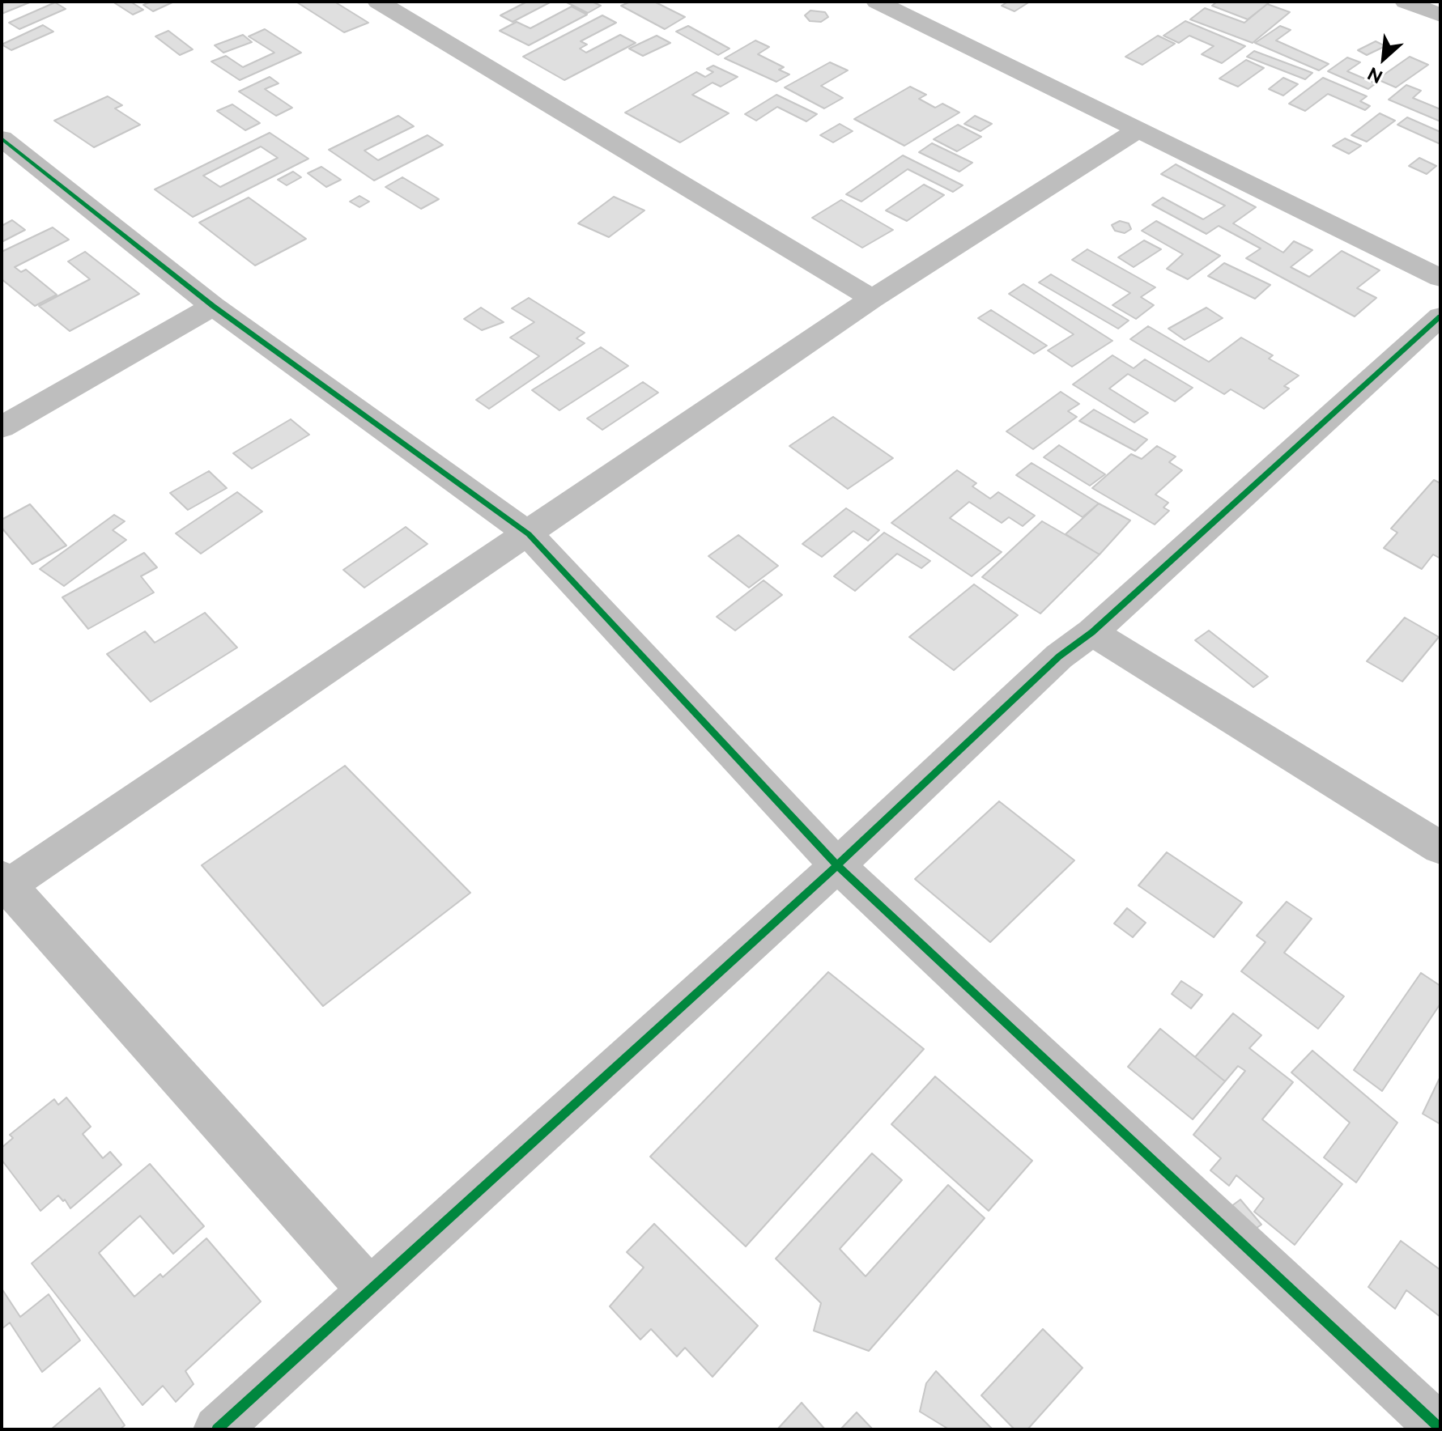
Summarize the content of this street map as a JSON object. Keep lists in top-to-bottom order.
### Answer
{
  "north": "bottom left"
}
